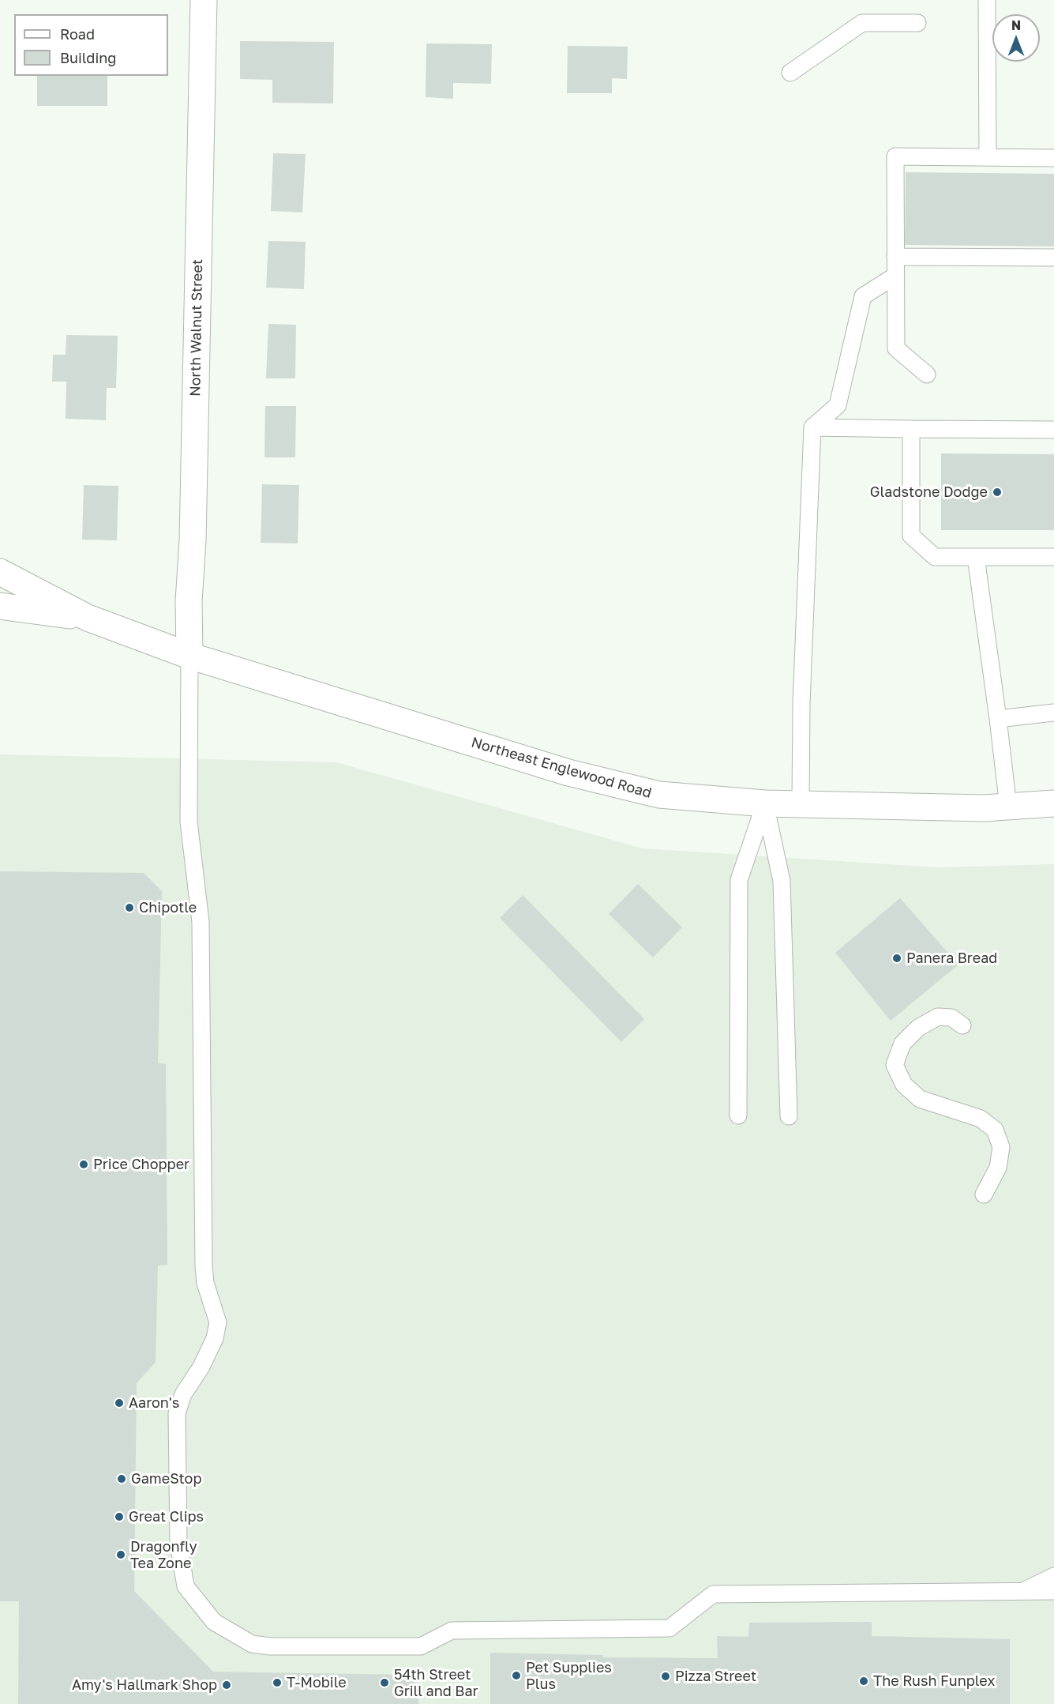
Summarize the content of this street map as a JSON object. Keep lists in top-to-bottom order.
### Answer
{
  "streets": {
    "main road": ["North Walnut Street", "Northeast Englewood Road"]
  },
  "crossings": [
    ["North Walnut Street", "Northeast Englewood Road"]
  ],
  "places": [
    "Gladstone Dodge",
    "Chipotle",
    "Panera Bread",
    "Price Chopper",
    "Aaron's",
    "GameStop",
    "Great Clips",
    "Dragonfly Tea Zone",
    "Pet Supplies Plus",
    "Pizza Street",
    "The Rush Funplex",
    "T-Mobile",
    "54th Street Grill and Bar",
    "Amy's Hallmark Shop"
  ],
  "legend": ["Road", "Building"],
  "north": "top"
}
